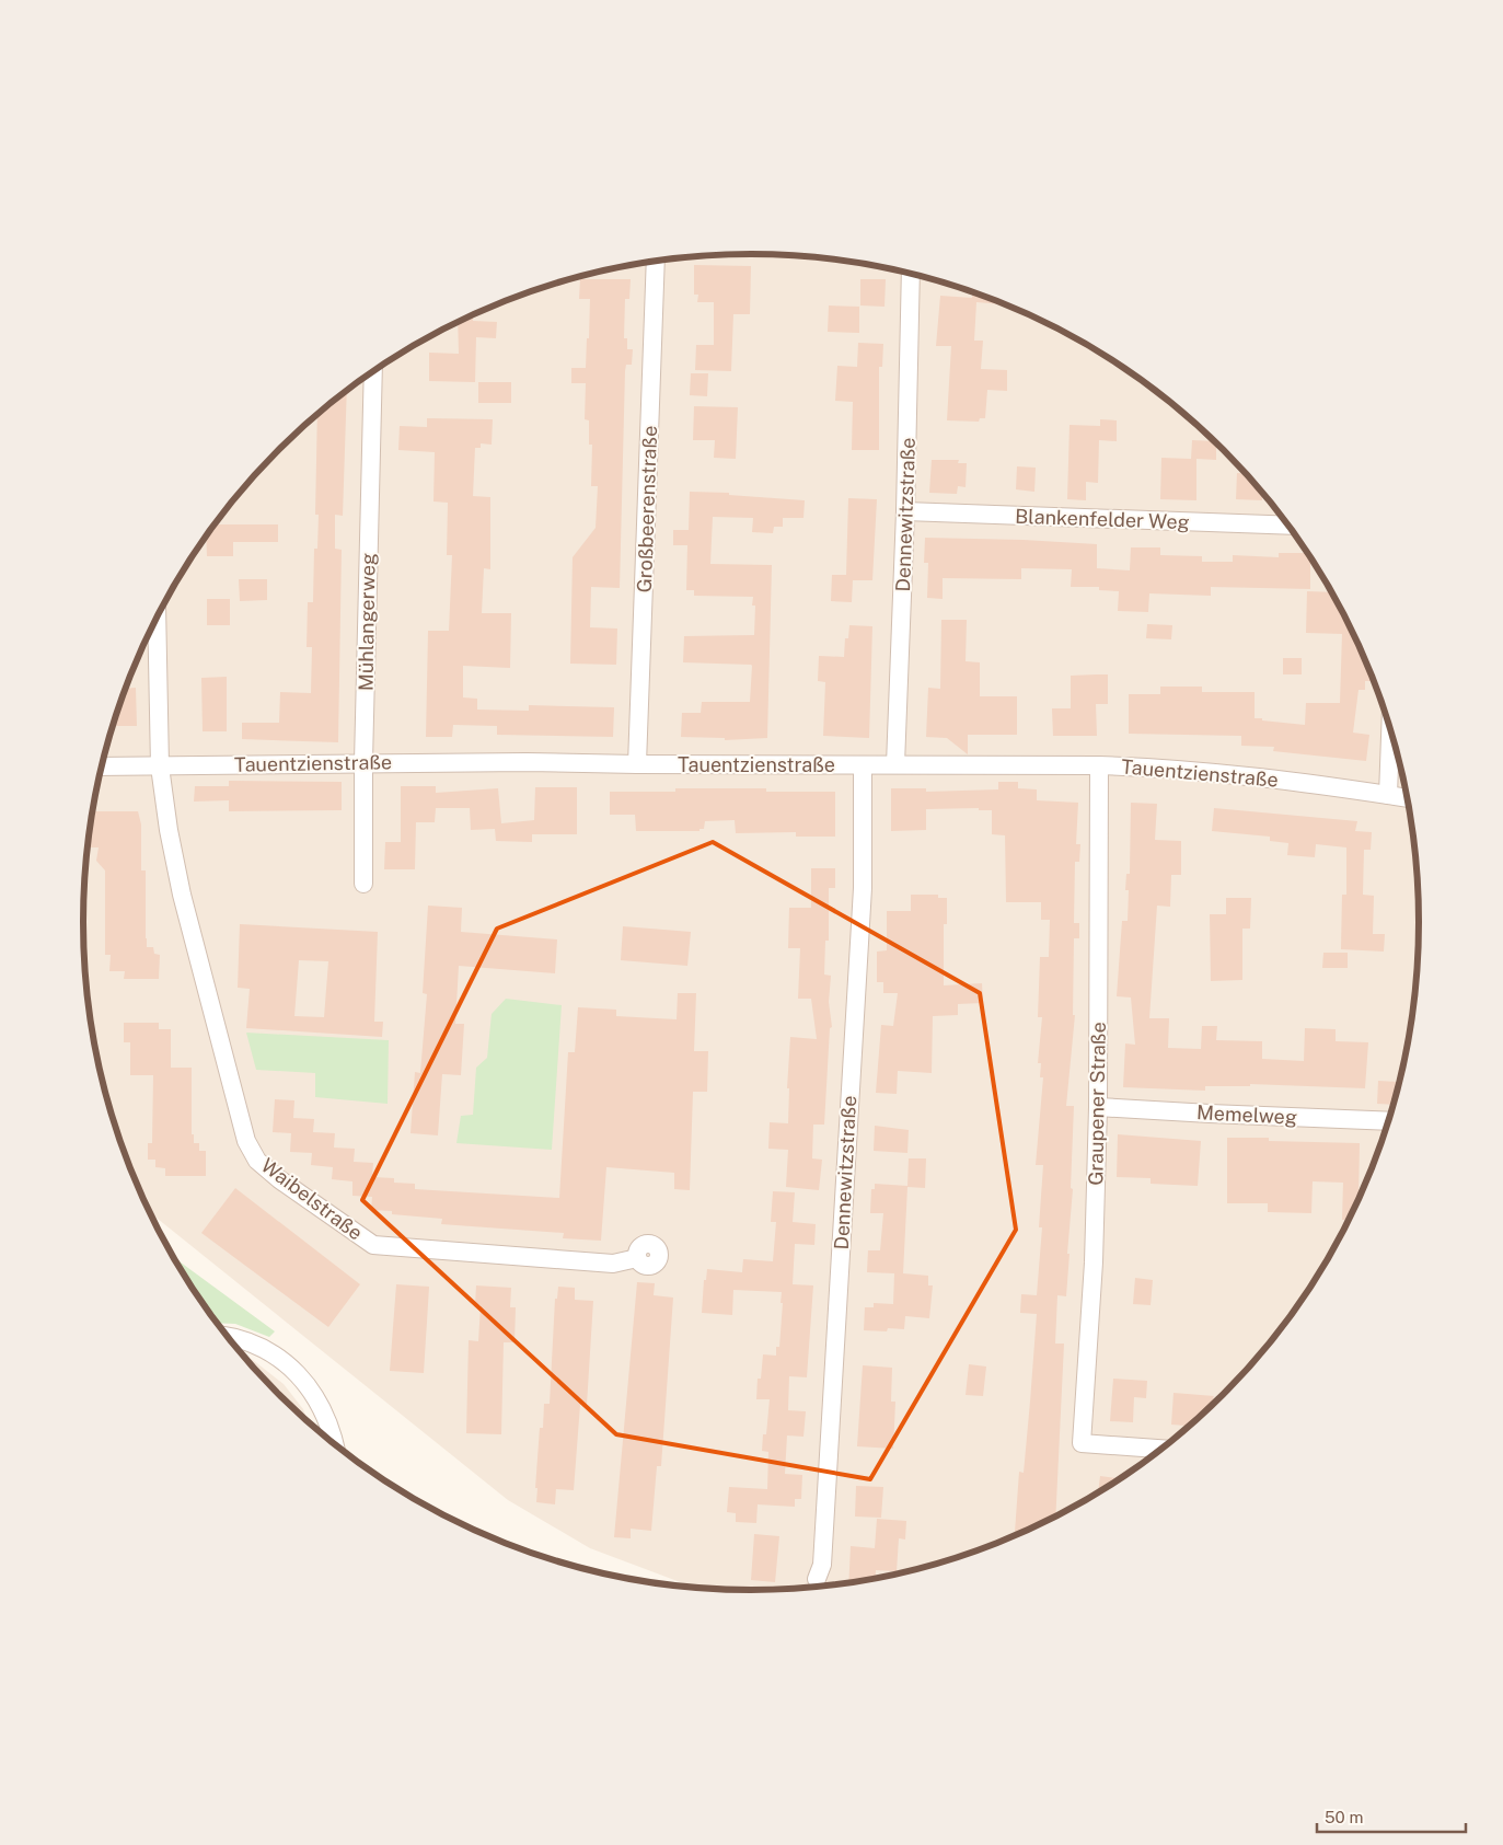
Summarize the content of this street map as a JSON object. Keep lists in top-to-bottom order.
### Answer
{
  "streets": {
    "street": [
      "Großbeerenstraße",
      "Dennewitzstraße",
      "Blankenfelder Weg",
      "Mühlangerweg",
      "Tauentzienstraße",
      "Graupener Straße",
      "Memelweg",
      "Waibelstraße"
    ]
  },
  "crossings": [
    ["Großbeerenstraße", "Tauentzienstraße"],
    ["Dennewitzstraße", "Blankenfelder Weg"],
    ["Dennewitzstraße", "Tauentzienstraße"],
    ["Mühlangerweg", "Tauentzienstraße"],
    ["Tauentzienstraße", "Graupener Straße"],
    ["Tauentzienstraße", "Waibelstraße"],
    ["Graupener Straße", "Memelweg"]
  ],
  "scale_bar": "50 m"
}
